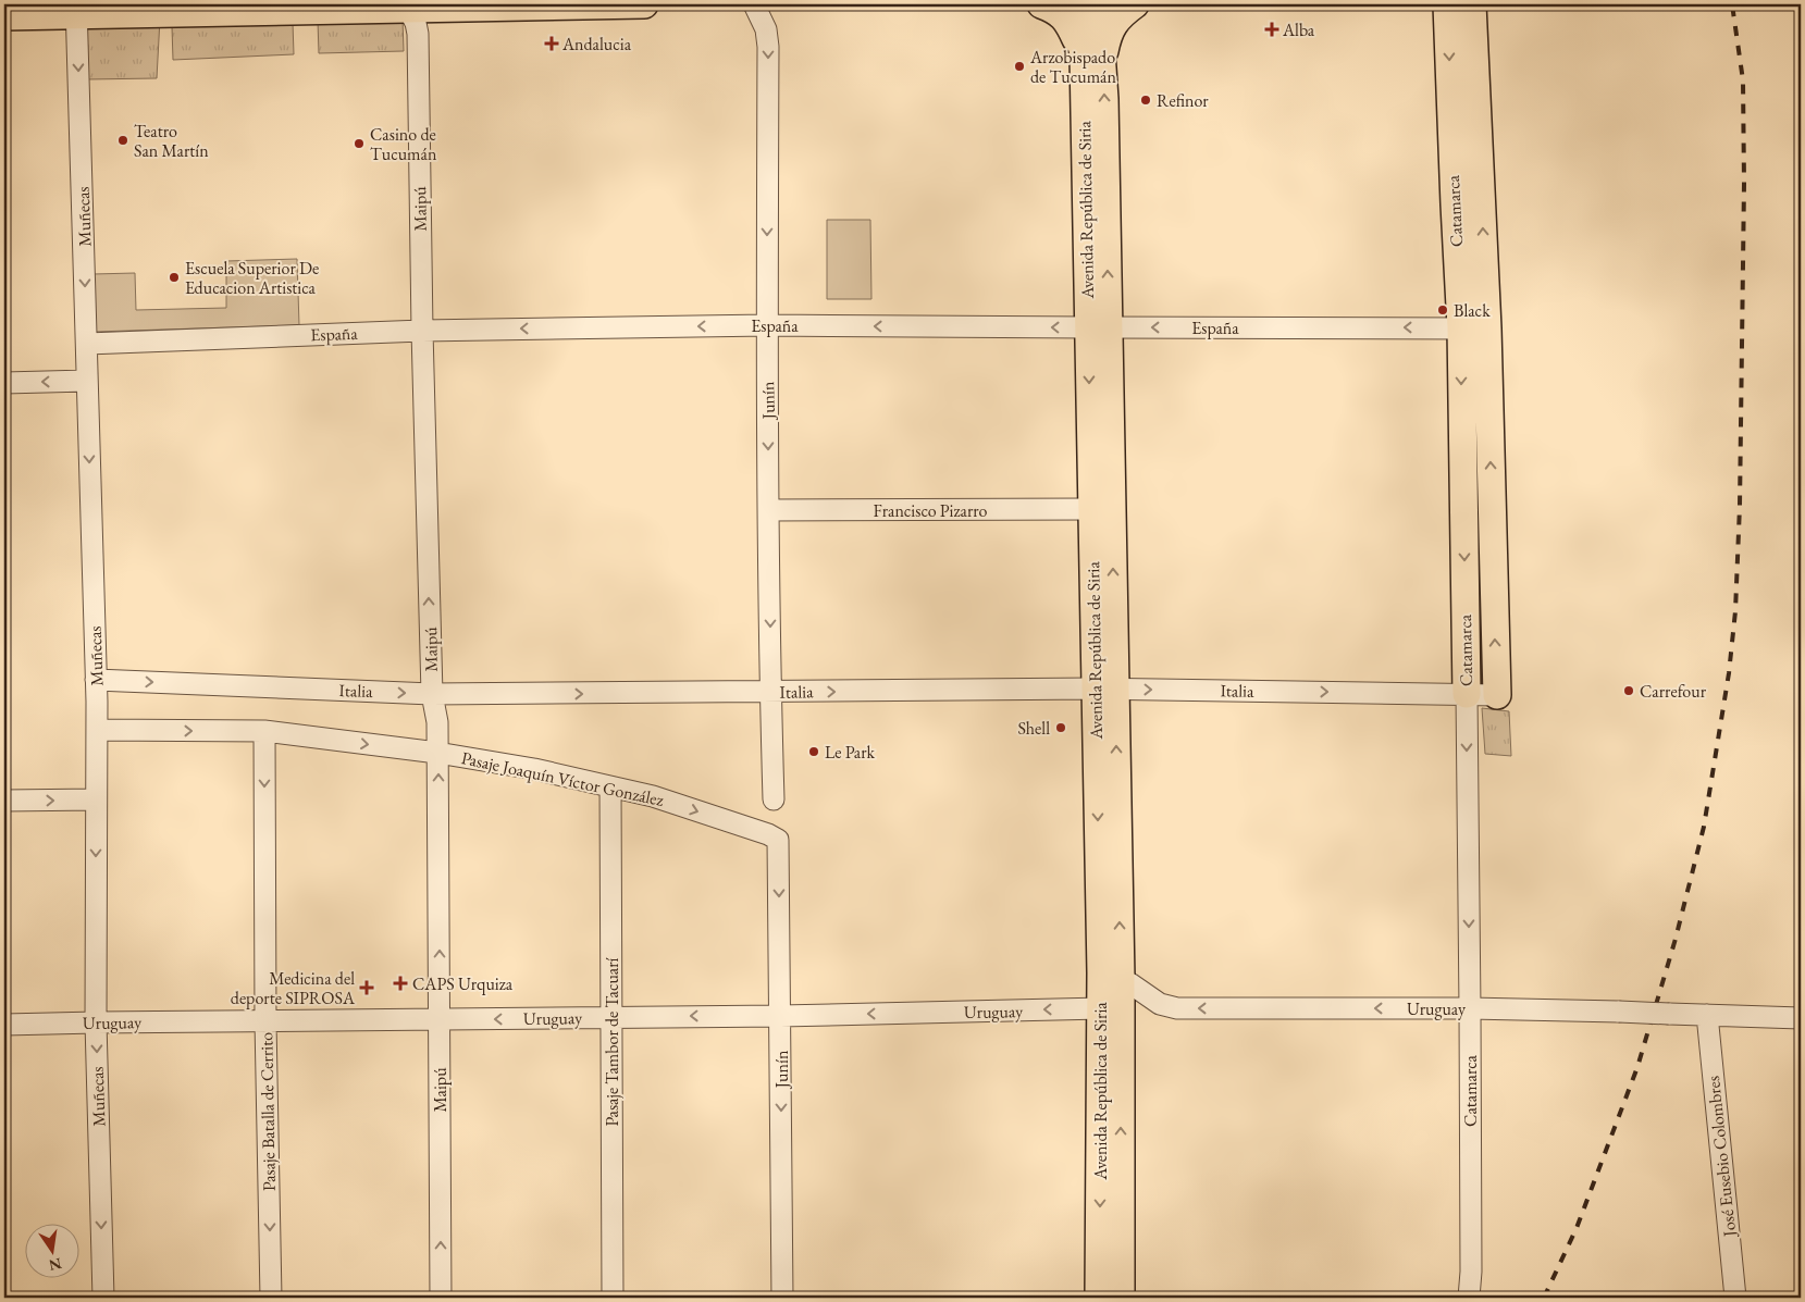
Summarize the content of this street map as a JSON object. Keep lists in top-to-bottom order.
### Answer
{
  "streets": {
    "main road": ["Avenida República de Siria", "Catamarca"],
    "street": [
      "Maipú",
      "Muñecas",
      "España",
      "Junín",
      "Francisco Pizarro",
      "Italia",
      "Pasaje Joaquín Víctor González",
      "Uruguay",
      "Pasaje Tambor de Tacuarí",
      "Pasaje Batalla de Cerrito",
      "José Eusebio Colombres"
    ]
  },
  "crossings": [
    ["Maipú", "España"],
    ["Maipú", "Italia"],
    ["Maipú", "Pasaje Joaquín Víctor González"],
    ["Maipú", "Uruguay"],
    ["Avenida República de Siria", "España"],
    ["Avenida República de Siria", "Francisco Pizarro"],
    ["Avenida República de Siria", "Italia"],
    ["Avenida República de Siria", "Uruguay"],
    ["Catamarca", "España"],
    ["Catamarca", "Italia"],
    ["Catamarca", "Uruguay"],
    ["Muñecas", "España"],
    ["Muñecas", "Italia"],
    ["Muñecas", "Uruguay"],
    ["España", "Junín"],
    ["Junín", "Francisco Pizarro"],
    ["Junín", "Italia"],
    ["Junín", "Pasaje Joaquín Víctor González"],
    ["Junín", "Uruguay"],
    ["Pasaje Joaquín Víctor González", "Pasaje Tambor de Tacuarí"],
    ["Uruguay", "Pasaje Tambor de Tacuarí"],
    ["Uruguay", "Pasaje Batalla de Cerrito"],
    ["Uruguay", "José Eusebio Colombres"]
  ],
  "one_way": [
    "Maipú",
    "Muñecas",
    "España",
    "Junín",
    "Italia",
    "Pasaje Joaquín Víctor González",
    "Uruguay",
    "Pasaje Batalla de Cerrito"
  ],
  "places": {
    "health": [
      "Alba",
      "Andalucia",
      "CAPS Urquiza",
      "Medicina del deporte SIPROSA"
    ],
    "other": [
      "Arzobispado de Tucumán",
      "Refinor",
      "Teatro San Martín",
      "Casino de Tucumán",
      "Escuela Superior De Educacion Artistica",
      "Black",
      "Carrefour",
      "Shell",
      "Le Park"
    ]
  },
  "north": "bottom"
}
